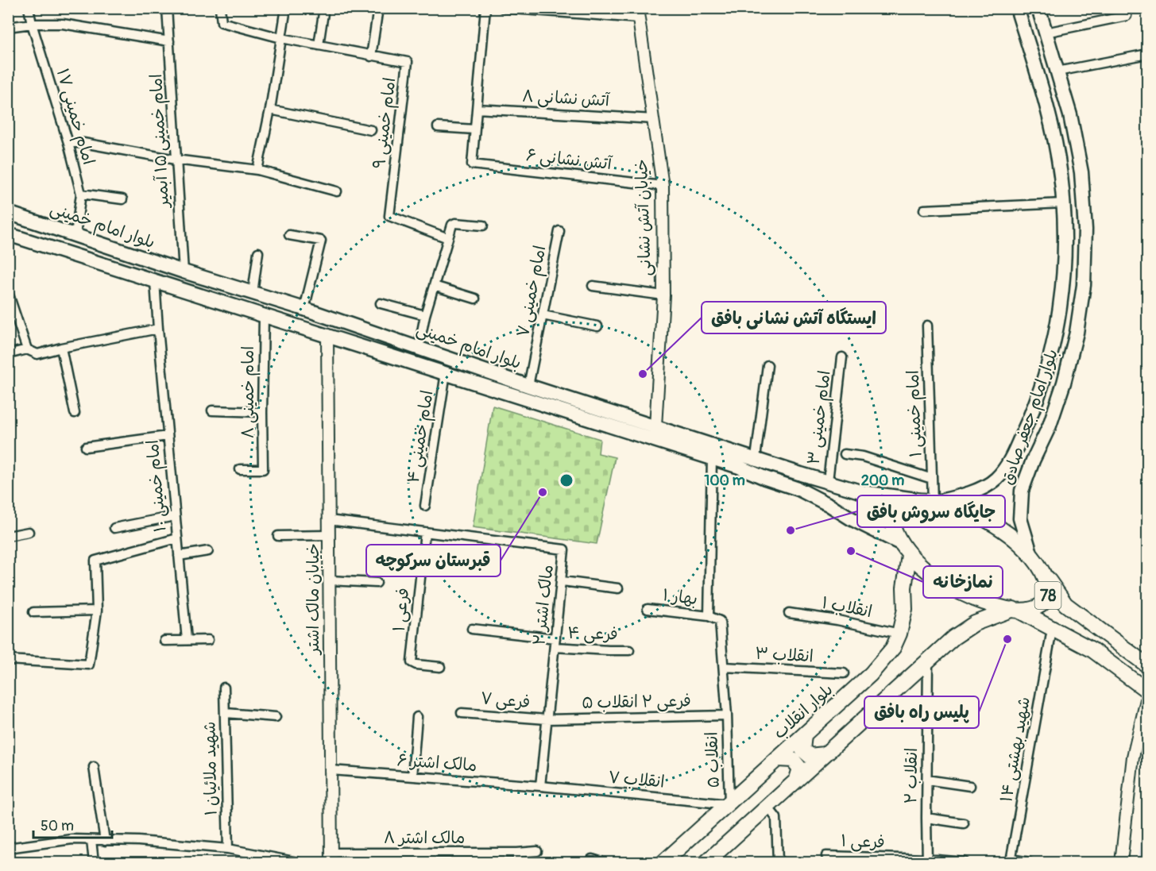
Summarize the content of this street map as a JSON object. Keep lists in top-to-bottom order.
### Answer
{
  "streets": {
    "main road": [
      "بلوار امام خمینی",
      "بلوار امام جعفر صادق",
      "78",
      "بلوار انقلاب"
    ],
    "street": [
      "آتش نشانی ۸",
      "امام خمینی ۱۷",
      "امام خمینی ۹",
      "امام خمینی ۱۵ آبمیر",
      "آتش نشانی ۶",
      "خیابان آتش نشانی",
      "امام خمینی ۷",
      "امام خمینی ۸",
      "امام خمینی ۱",
      "امام خمینی ۳",
      "امام خمینی ۴",
      "امام خمینی ۱۰",
      "بهار ۱",
      "خیابان مالک اشتر",
      "مالک اشتر ۲",
      "انقلاب ۱",
      "فرعی ۱",
      "فرعی ۴",
      "انقلاب ۳",
      "فرعی ۷",
      "فرعی ۲ انقلاب ۵",
      "شهید بهشتی ۱۴",
      "انقلاب ۵",
      "مالک اشتر ۶",
      "شهید ملائیان ۱",
      "انقلاب ۲",
      "انقلاب ۷",
      "مالک اشتر ۸"
    ]
  },
  "crossings": [
    ["آتش نشانی ۸", "خیابان آتش نشانی"],
    ["امام خمینی ۱۷", "بلوار امام خمینی"],
    ["امام خمینی ۱۵ آبمیر", "بلوار امام خمینی"],
    ["آتش نشانی ۶", "خیابان آتش نشانی"],
    ["خیابان آتش نشانی", "بلوار امام خمینی"],
    ["بلوار امام خمینی", "امام خمینی ۷"],
    ["بلوار امام خمینی", "امام خمینی ۸"],
    ["بلوار امام خمینی", "امام خمینی ۱"],
    ["بلوار امام خمینی", "بلوار امام جعفر صادق"],
    ["بلوار امام خمینی", "امام خمینی ۳"],
    ["بلوار امام خمینی", "امام خمینی ۴"],
    ["بلوار امام خمینی", "امام خمینی ۱۰"],
    ["بلوار امام خمینی", "78"],
    ["بلوار امام خمینی", "خیابان مالک اشتر"],
    ["امام خمینی ۱", "بلوار امام جعفر صادق"],
    ["امام خمینی ۱", "78"],
    ["بلوار امام جعفر صادق", "78"],
    ["78", "بلوار انقلاب"],
    ["78", "شهید بهشتی ۱۴"],
    ["78", "انقلاب ۲"],
    ["بهار ۱", "انقلاب ۵"],
    ["خیابان مالک اشتر", "مالک اشتر ۲"],
    ["خیابان مالک اشتر", "مالک اشتر ۶"],
    ["خیابان مالک اشتر", "مالک اشتر ۸"],
    ["مالک اشتر ۲", "فرعی ۱"],
    ["مالک اشتر ۲", "فرعی ۴"],
    ["مالک اشتر ۲", "فرعی ۷"],
    ["مالک اشتر ۲", "فرعی ۲ انقلاب ۵"],
    ["مالک اشتر ۲", "مالک اشتر ۶"],
    ["مالک اشتر ۲", "انقلاب ۷"],
    ["انقلاب ۱", "بلوار انقلاب"],
    ["فرعی ۱", "انقلاب ۲"],
    ["انقلاب ۳", "انقلاب ۵"],
    ["فرعی ۷", "فرعی ۲ انقلاب ۵"],
    ["فرعی ۲ انقلاب ۵", "انقلاب ۵"],
    ["بلوار انقلاب", "انقلاب ۵"],
    ["بلوار انقلاب", "انقلاب ۷"],
    ["انقلاب ۵", "انقلاب ۷"],
    ["مالک اشتر ۶", "انقلاب ۷"]
  ],
  "places": [
    "ایستگاه آتش نشانی بافق",
    "قبرستان سرکوچه",
    "جایگاه سروش بافق",
    "نمازخانه",
    "پلیس راه بافق"
  ],
  "scale_bar": "50 m",
  "rings": ["100 m", "200 m"]
}
